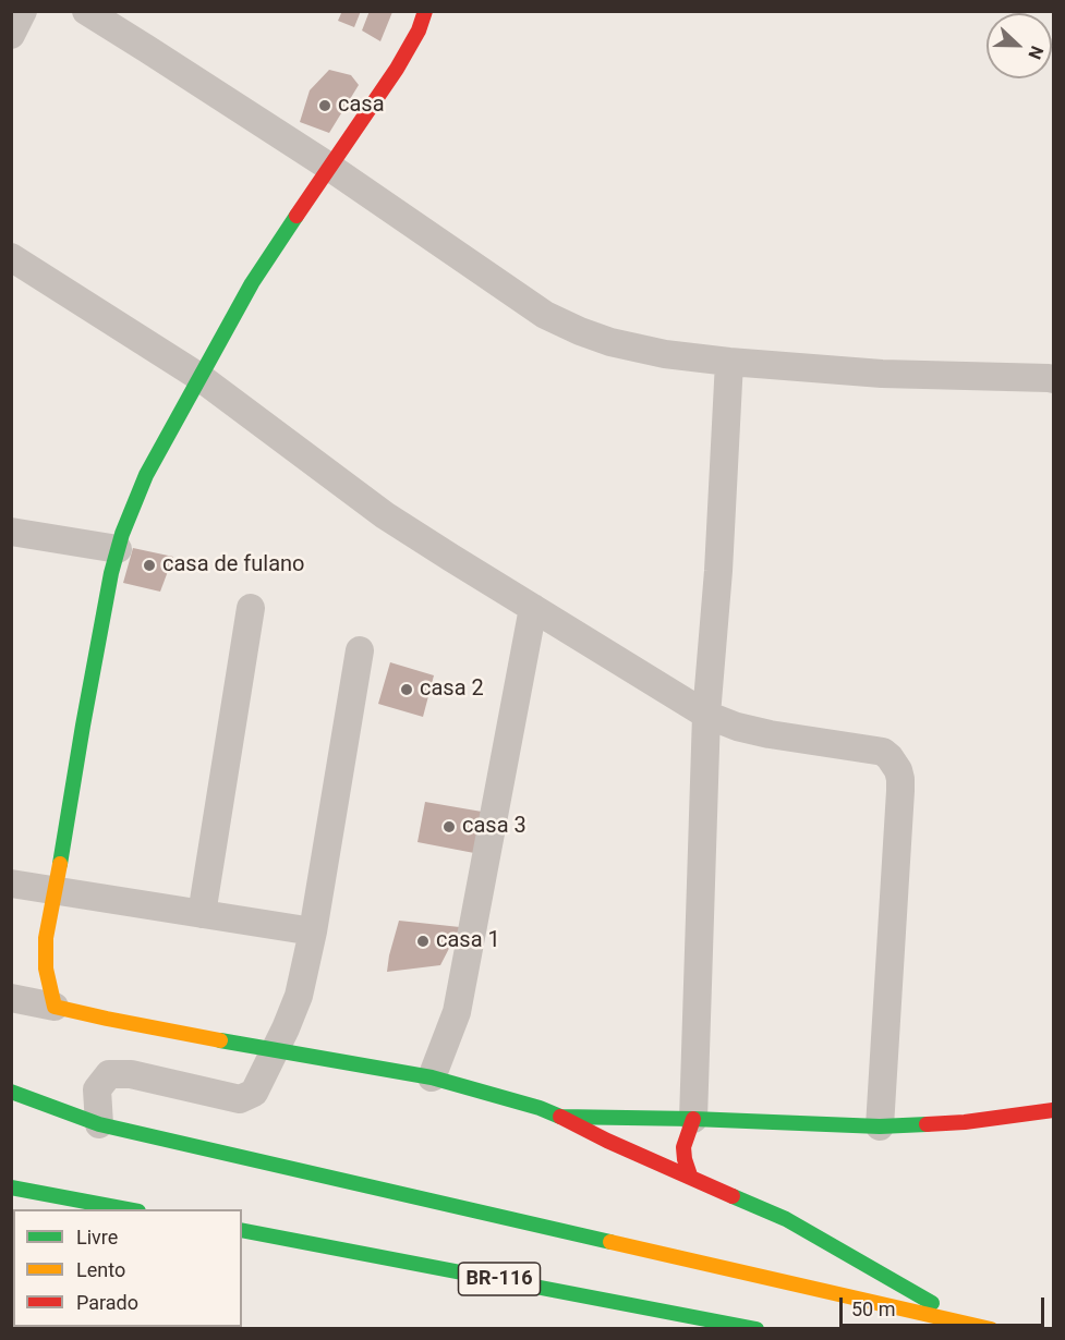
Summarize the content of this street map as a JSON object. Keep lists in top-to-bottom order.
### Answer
{
  "streets": {
    "main road": ["BR-116"]
  },
  "places": [
    "casa",
    "casa de fulano",
    "casa 2",
    "casa 3",
    "casa 1"
  ],
  "legend": ["Livre", "Lento", "Parado"],
  "scale_bar": "50 m",
  "north": "right"
}
